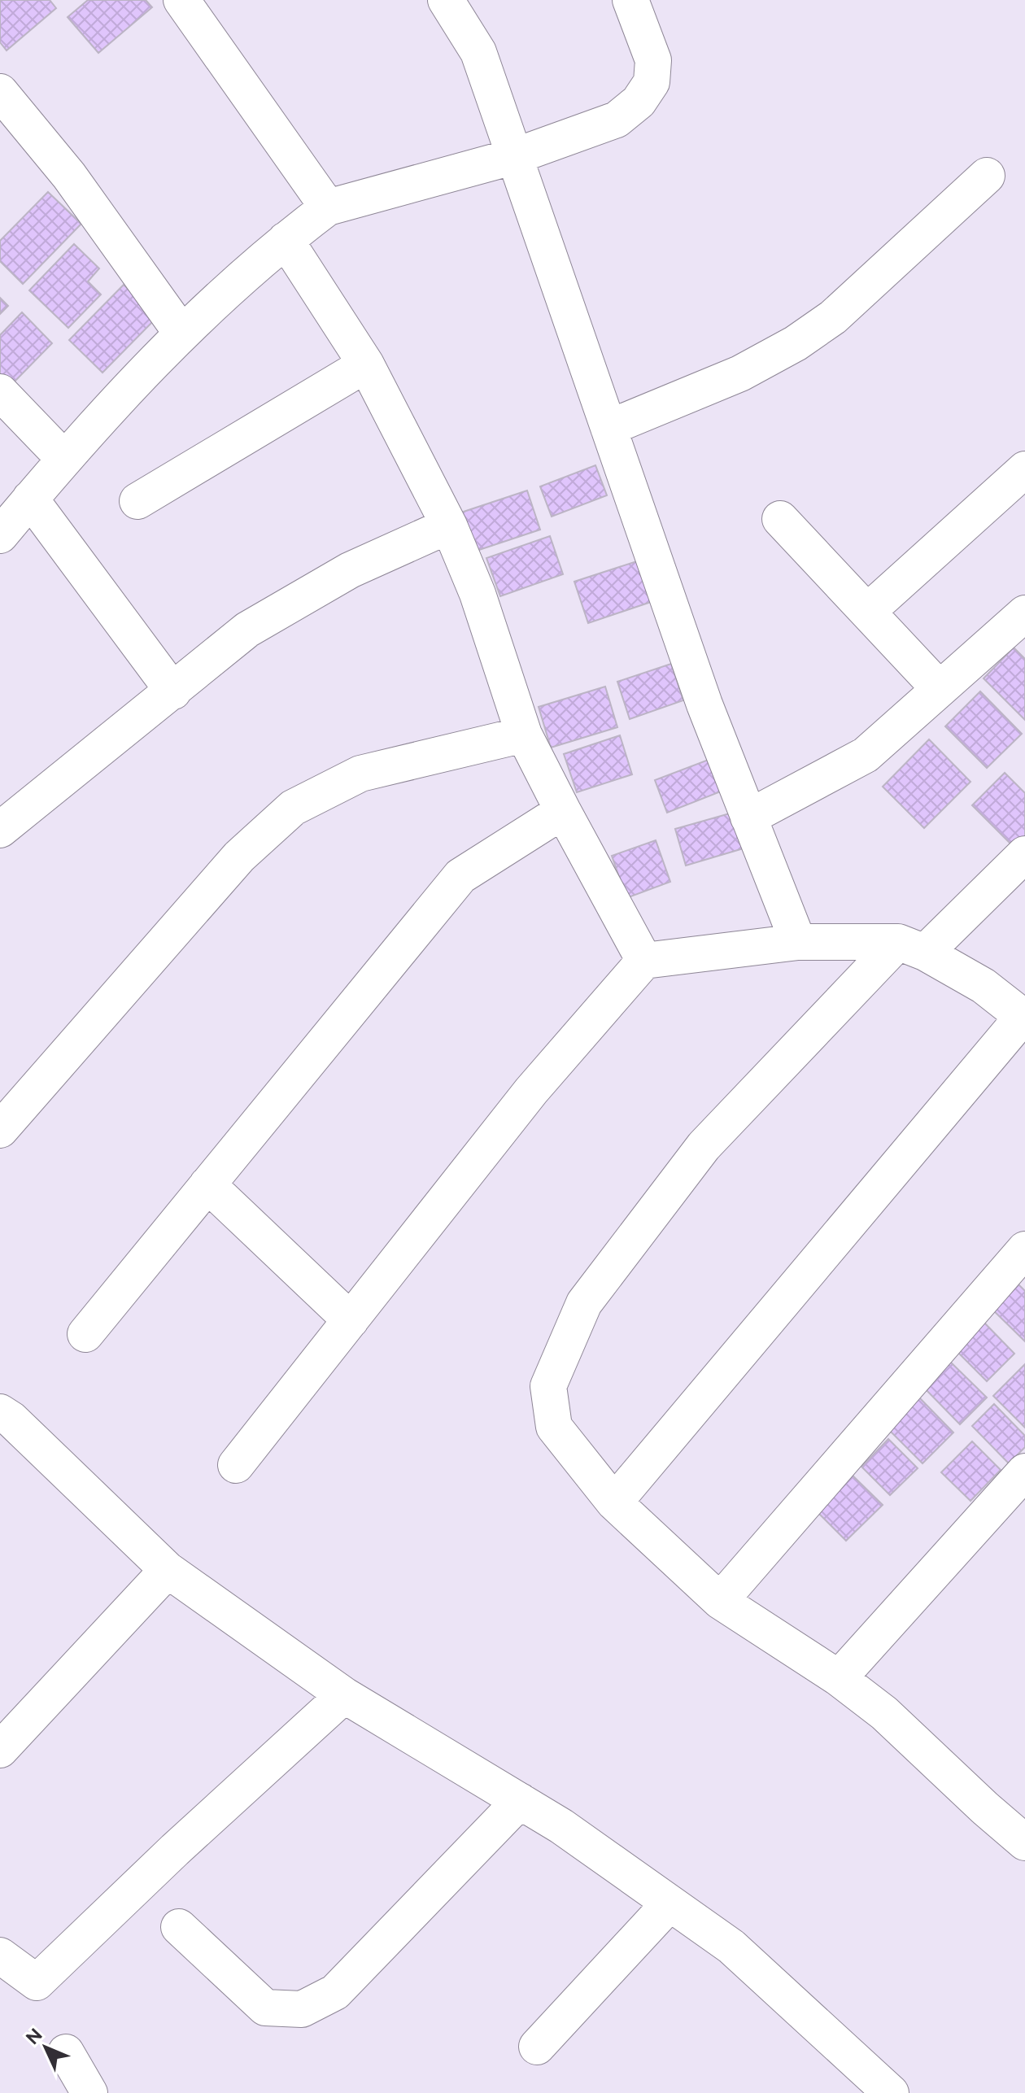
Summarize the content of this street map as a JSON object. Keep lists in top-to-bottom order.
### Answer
{
  "north": "top left"
}
